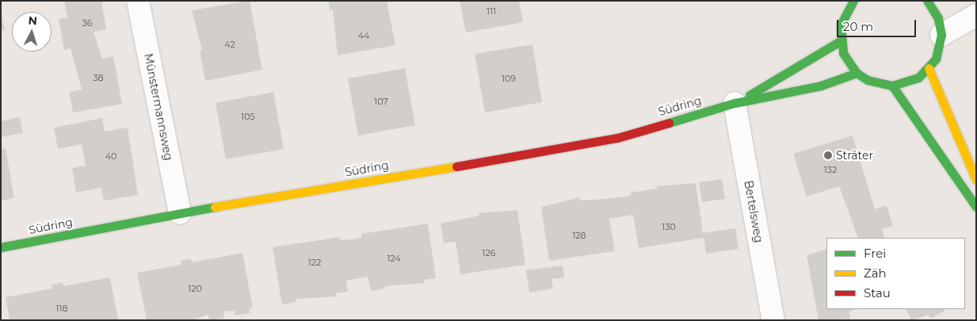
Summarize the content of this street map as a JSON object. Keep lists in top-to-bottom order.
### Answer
{
  "streets": {
    "street": ["Südring", "Münstermannsweg", "Bertelsweg"]
  },
  "crossings": [
    ["Südring", "Münstermannsweg"],
    ["Südring", "Bertelsweg"]
  ],
  "places": ["Sträter"],
  "house_numbers": [
    "111",
    "36",
    "44",
    "42",
    "38",
    "109",
    "107",
    "105",
    "40",
    "132",
    "130",
    "128",
    "126",
    "124",
    "122",
    "120",
    "118"
  ],
  "legend": ["Frei", "Zäh", "Stau"],
  "scale_bar": "20 m",
  "north": "top"
}
